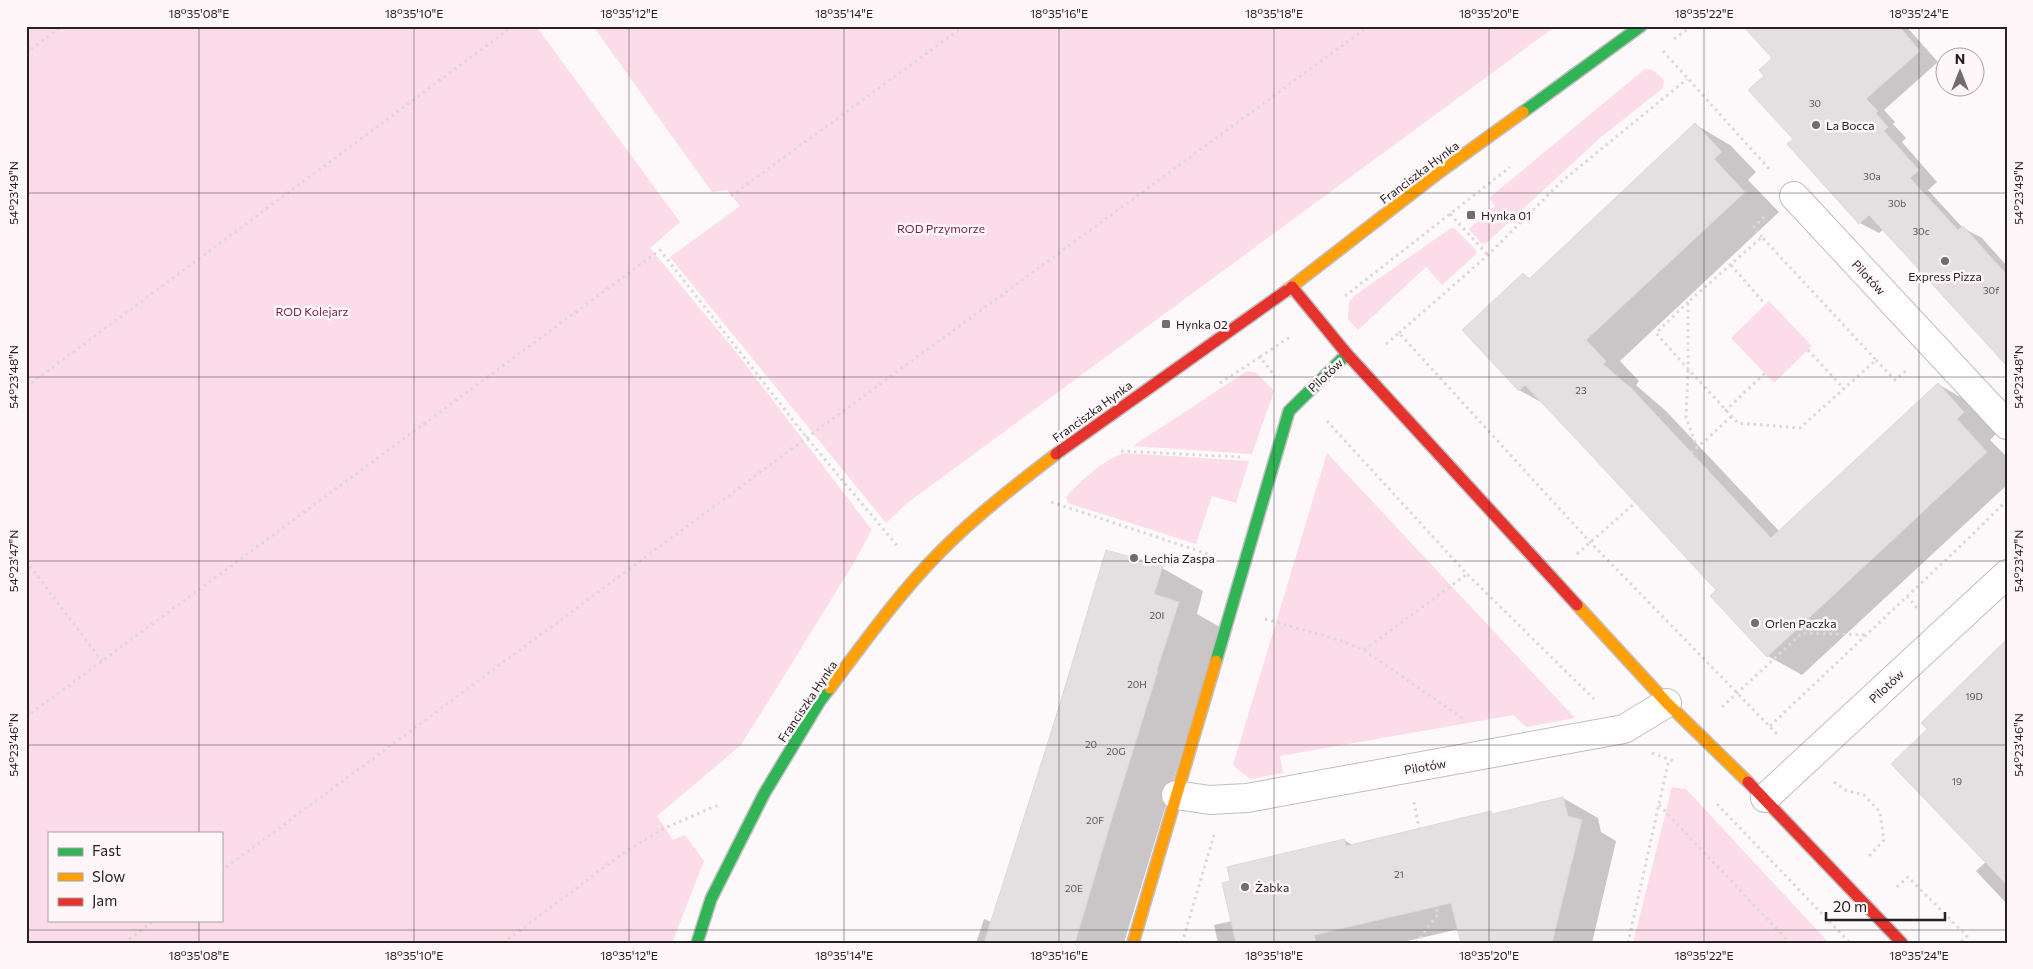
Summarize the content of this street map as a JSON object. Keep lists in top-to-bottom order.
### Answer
{
  "streets": {
    "street": ["Franciszka Hynka", "Pilotów"]
  },
  "crossings": [
    ["Franciszka Hynka", "Pilotów"]
  ],
  "parks": ["ROD Przymorze", "ROD Kolejarz"],
  "places": {
    "other": [
      "La Bocca",
      "Express Pizza",
      "Lechia Zaspa",
      "Orlen Paczka",
      "Żabka"
    ],
    "transit": ["Hynka 01", "Hynka 02"]
  },
  "house_numbers": [
    "30",
    "30a",
    "30b",
    "30c",
    "30f",
    "23",
    "20I",
    "20H",
    "19D",
    "20",
    "20G",
    "19",
    "20F",
    "21",
    "20E"
  ],
  "legend": ["Fast", "Slow", "Jam"],
  "scale_bar": "20 m",
  "north": "top",
  "coordinates": [
    "18°35'08\"E",
    "18°35'10\"E",
    "18°35'12\"E",
    "18°35'14\"E",
    "18°35'16\"E",
    "18°35'18\"E",
    "18°35'20\"E",
    "18°35'22\"E",
    "18°35'24\"E",
    "54°23'49\"N",
    "54°23'48\"N",
    "54°23'47\"N",
    "54°23'46\"N"
  ]
}
